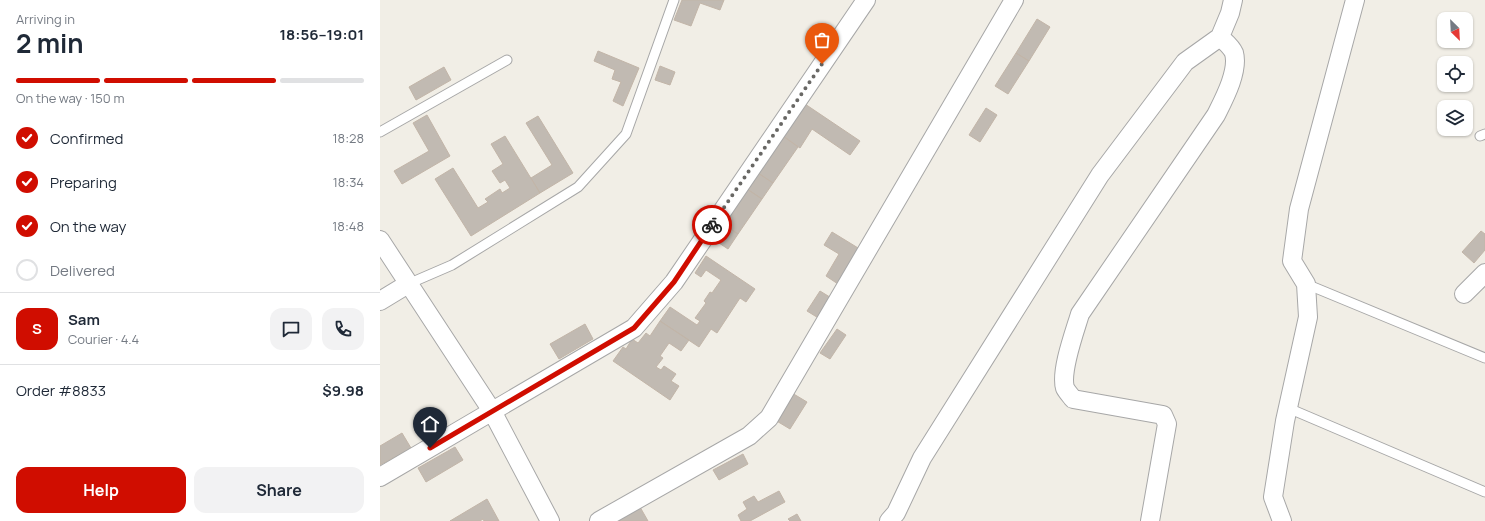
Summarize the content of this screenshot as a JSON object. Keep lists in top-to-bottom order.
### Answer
{
  "north": "bottom right",
  "page": {
    "heading": ["2 min", "Arriving in", "18:56–19:01"],
    "panel": [
      "Sam",
      "Courier · 4.4",
      "Order #8833",
      "$9.98"
    ],
    "bar": "On the way · 150 m",
    "list": [
      ["Confirmed", "18:28"],
      ["Preparing", "18:34"],
      ["On the way", "18:48"],
      "Delivered"
    ],
    "round": "S",
    "buttons": ["Help", "Share"]
  }
}
